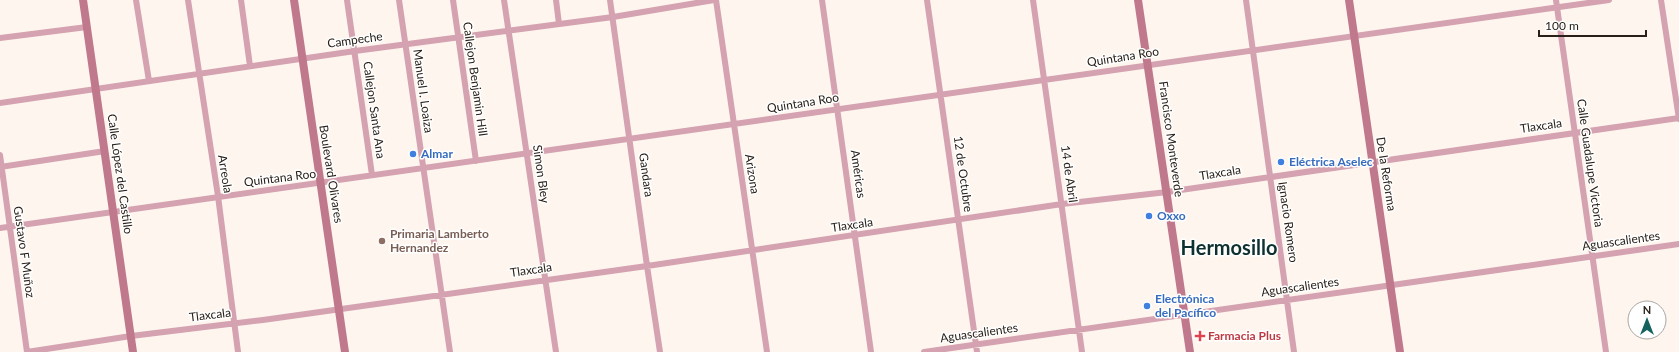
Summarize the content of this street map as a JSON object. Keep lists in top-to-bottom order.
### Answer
{
  "streets": {
    "street": [
      "Campeche",
      "Quintana Roo",
      "Callejon Benjamin Hill",
      "Manuel I. Loaiza",
      "Callejon Santa Ana",
      "Tlaxcala",
      "Francisco Monteverde",
      "Calle Guadalupe Victoria",
      "Calle López del Castillo",
      "Arreola",
      "Boulevard Olivares",
      "Simon Bley",
      "Arizona",
      "Américas",
      "12 de Octubre",
      "14 de Abril",
      "De la Reforma",
      "Gandara",
      "Ignacio Romero",
      "Aguascalientes",
      "Gustavo F Muñoz"
    ]
  },
  "crossings": [
    ["Campeche", "Callejon Benjamin Hill"],
    ["Campeche", "Manuel I. Loaiza"],
    ["Campeche", "Callejon Santa Ana"],
    ["Campeche", "Calle López del Castillo"],
    ["Campeche", "Arreola"],
    ["Campeche", "Boulevard Olivares"],
    ["Campeche", "Simon Bley"],
    ["Campeche", "Arizona"],
    ["Campeche", "Gandara"],
    ["Quintana Roo", "Callejon Benjamin Hill"],
    ["Quintana Roo", "Manuel I. Loaiza"],
    ["Quintana Roo", "Callejon Santa Ana"],
    ["Quintana Roo", "Francisco Monteverde"],
    ["Quintana Roo", "Calle Guadalupe Victoria"],
    ["Quintana Roo", "Calle López del Castillo"],
    ["Quintana Roo", "Arreola"],
    ["Quintana Roo", "Boulevard Olivares"],
    ["Quintana Roo", "Simon Bley"],
    ["Quintana Roo", "Arizona"],
    ["Quintana Roo", "Américas"],
    ["Quintana Roo", "12 de Octubre"],
    ["Quintana Roo", "14 de Abril"],
    ["Quintana Roo", "De la Reforma"],
    ["Quintana Roo", "Gandara"],
    ["Quintana Roo", "Ignacio Romero"],
    ["Quintana Roo", "Gustavo F Muñoz"],
    ["Manuel I. Loaiza", "Tlaxcala"],
    ["Tlaxcala", "Francisco Monteverde"],
    ["Tlaxcala", "Calle Guadalupe Victoria"],
    ["Tlaxcala", "Calle López del Castillo"],
    ["Tlaxcala", "Arreola"],
    ["Tlaxcala", "Boulevard Olivares"],
    ["Tlaxcala", "Simon Bley"],
    ["Tlaxcala", "Arizona"],
    ["Tlaxcala", "Américas"],
    ["Tlaxcala", "12 de Octubre"],
    ["Tlaxcala", "14 de Abril"],
    ["Tlaxcala", "De la Reforma"],
    ["Tlaxcala", "Gandara"],
    ["Tlaxcala", "Ignacio Romero"],
    ["Tlaxcala", "Gustavo F Muñoz"],
    ["Francisco Monteverde", "Aguascalientes"],
    ["Calle Guadalupe Victoria", "Aguascalientes"],
    ["12 de Octubre", "Aguascalientes"],
    ["14 de Abril", "Aguascalientes"],
    ["De la Reforma", "Aguascalientes"],
    ["Ignacio Romero", "Aguascalientes"]
  ],
  "districts": ["Hermosillo"],
  "places": {
    "other": [
      "Almar",
      "Eléctrica Aselec",
      "Oxxo",
      "Primaria Lamberto Hernandez",
      "Electrónica del Pacífico"
    ],
    "health": ["Farmacia Plus"]
  },
  "scale_bar": "100 m",
  "north": "top"
}
